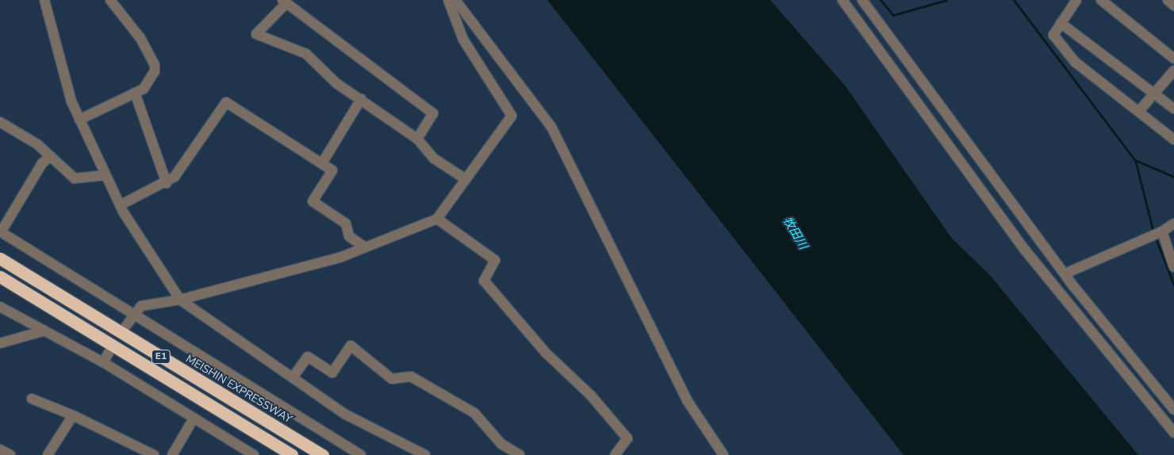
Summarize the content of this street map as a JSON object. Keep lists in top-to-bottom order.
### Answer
{
  "streets": {
    "highway": ["E1", "MEISHIN EXPRESSWAY"]
  },
  "water": ["牧田川"]
}
